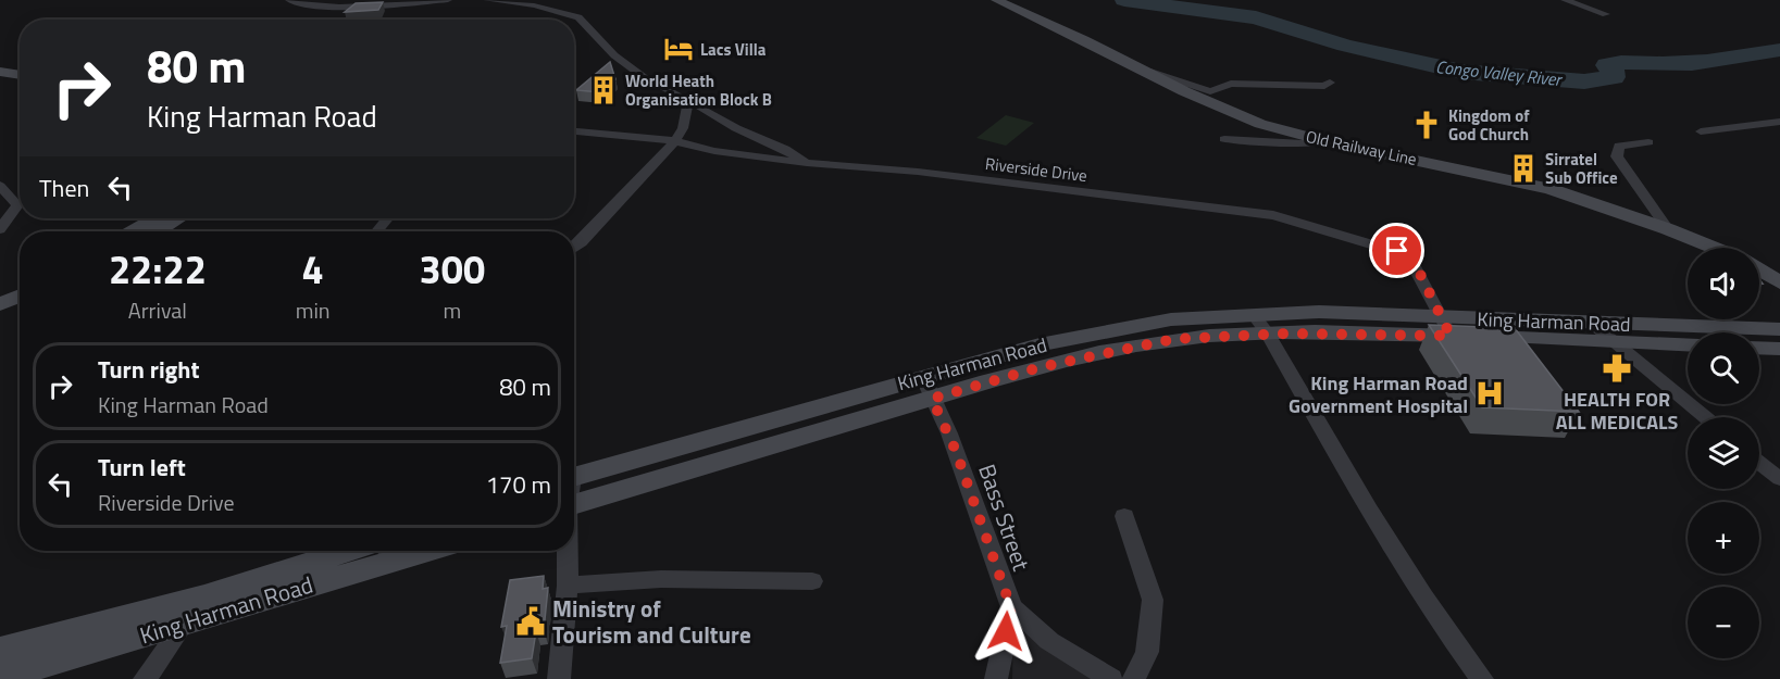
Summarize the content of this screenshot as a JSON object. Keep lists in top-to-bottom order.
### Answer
{
  "streets": {
    "main road": ["Old Railway Line", "King Harman Road"],
    "street": ["Riverside Drive", "Bass Street"]
  },
  "crossings": [
    ["Riverside Drive", "King Harman Road"],
    ["King Harman Road", "Bass Street"]
  ],
  "water": ["Congo Valley River"],
  "places": {
    "hotel": ["Lacs Villa"],
    "building": ["World Heath Organisation Block B", "Sirratel Sub Office"],
    "church": ["Kingdom of God Church"],
    "pharmacy": ["HEALTH FOR ALL MEDICALS"],
    "hospital": ["King Harman Road Government Hospital"],
    "public building": ["Ministry of Tourism and Culture"]
  },
  "page": {
    "turn": ["80 m", "King Harman Road"],
    "then": "Then",
    "eta": [
      "22:22",
      "Arrival",
      "4",
      "min",
      "300",
      "m"
    ],
    "map_buttons": ["+", "−"],
    "list": [
      {
        "name": "Turn right",
        "note": "King Harman Road",
        "value": "80 m"
      },
      {
        "name": "Turn left",
        "note": "Riverside Drive",
        "value": "170 m"
      }
    ]
  }
}
